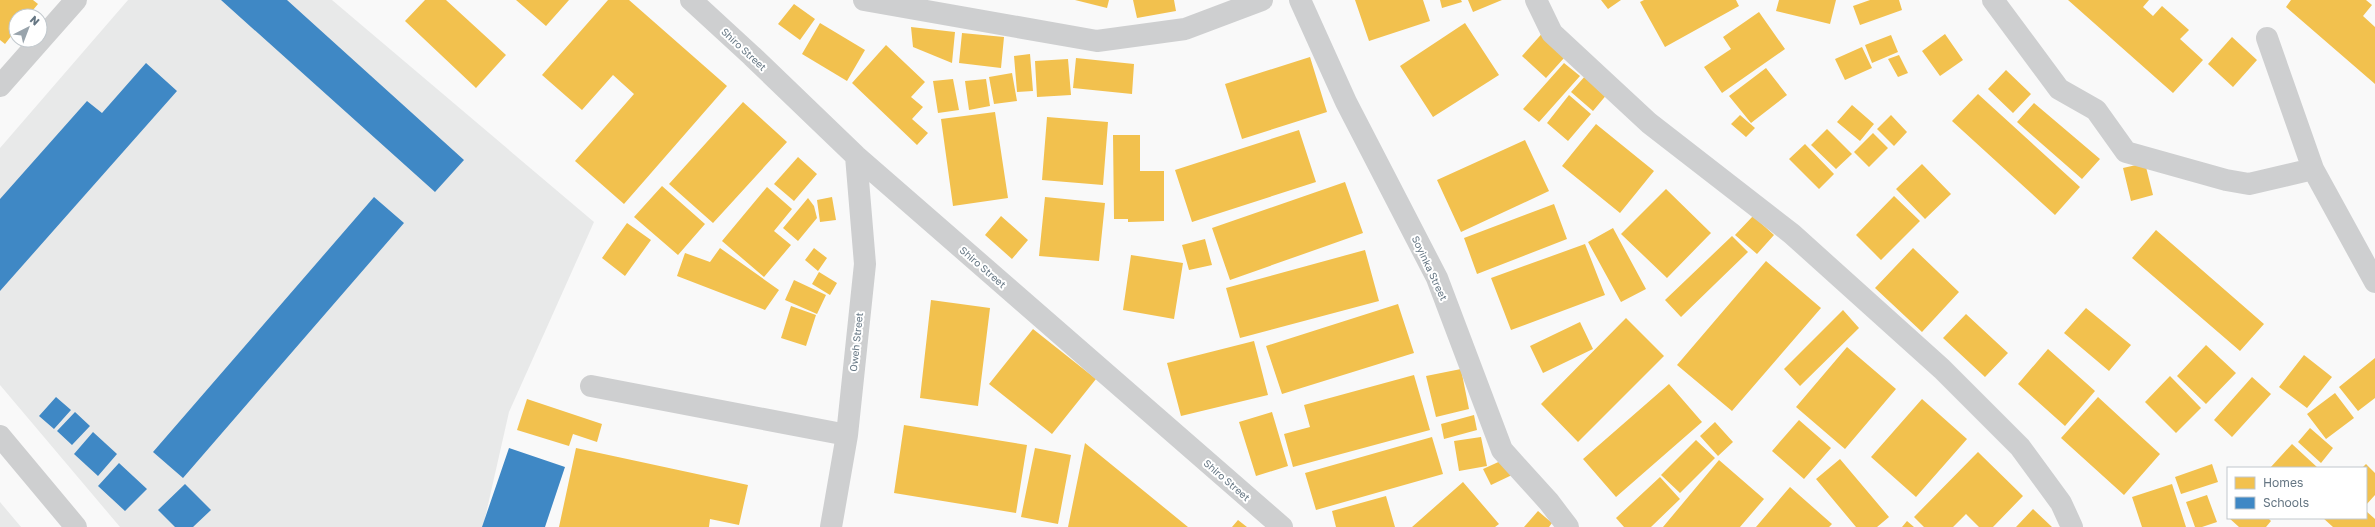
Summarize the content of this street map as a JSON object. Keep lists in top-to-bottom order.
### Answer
{
  "streets": {
    "street": ["Shiro Street", "Soyinka Street", "Oweh Street"]
  },
  "crossings": [
    ["Shiro Street", "Oweh Street"]
  ],
  "legend": ["Homes", "Schools"],
  "north": "top right"
}
